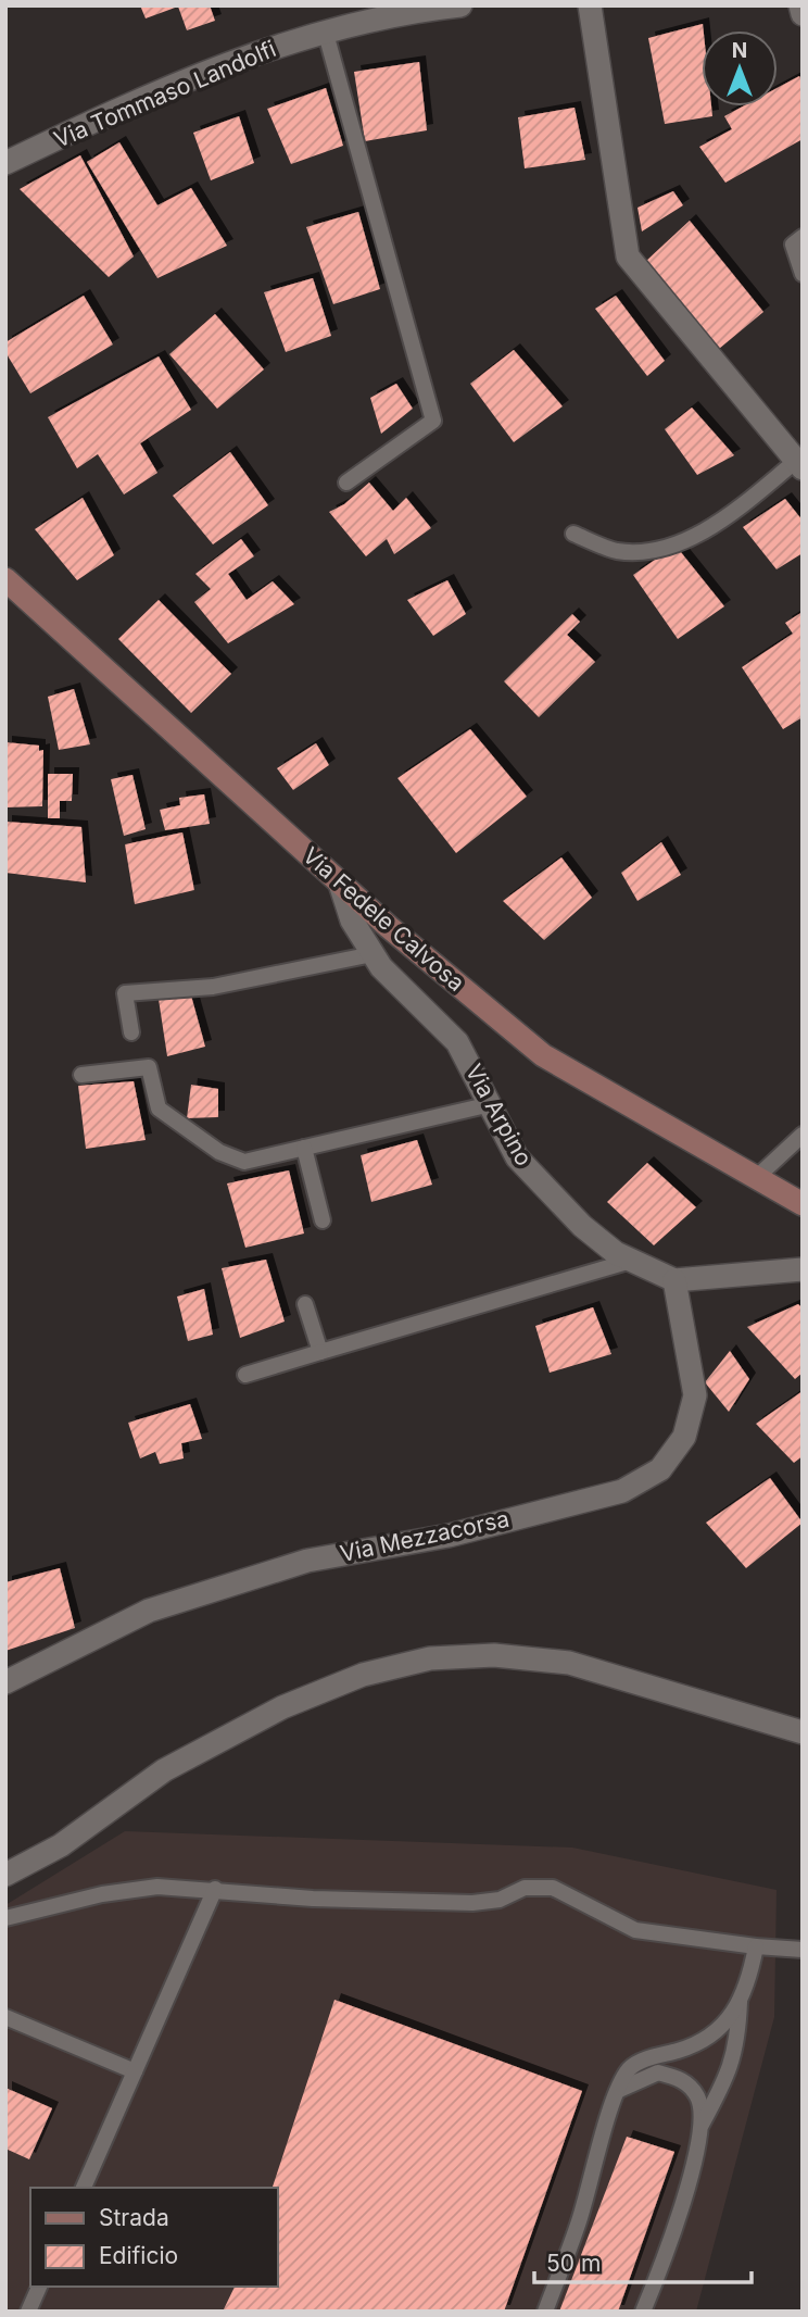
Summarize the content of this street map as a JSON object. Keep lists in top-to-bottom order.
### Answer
{
  "streets": {
    "street": [
      "Via Tommaso Landolfi",
      "Via Fedele Calvosa",
      "Via Arpino",
      "Via Mezzacorsa"
    ]
  },
  "crossings": [
    ["Via Fedele Calvosa", "Via Arpino"],
    ["Via Arpino", "Via Mezzacorsa"]
  ],
  "legend": ["Strada", "Edificio"],
  "scale_bar": "50 m",
  "north": "top"
}
